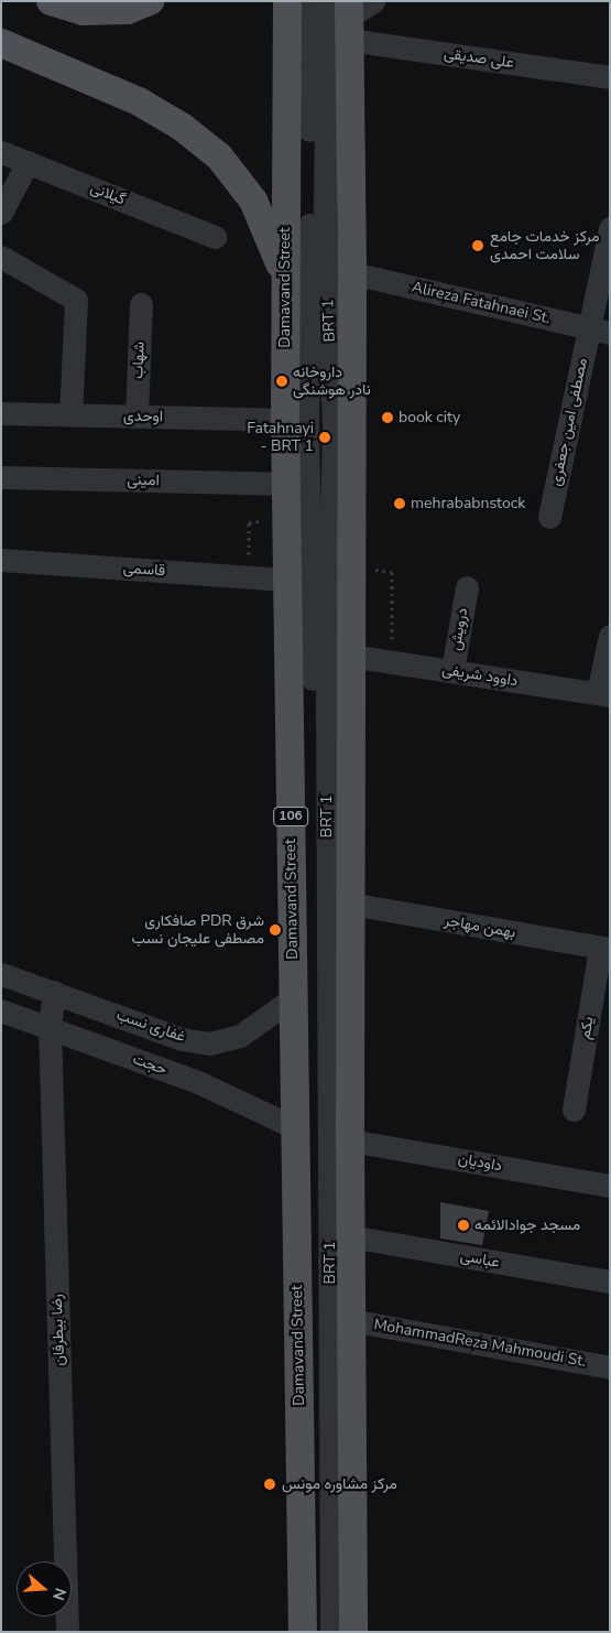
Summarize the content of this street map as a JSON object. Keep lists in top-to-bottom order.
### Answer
{
  "streets": {
    "main road": ["Damavand Street", "106"],
    "street": [
      "علی صدیقی",
      "گیلانی",
      "Alireza Fatahnaei St.",
      "BRT 1",
      "شهاب",
      "اوحدی",
      "مصطفی امین جعفری",
      "امینی",
      "قاسمی",
      "درویش",
      "داوود شریفی",
      "بهمن مهاجر",
      "غفاری نسب",
      "یکم",
      "حجت",
      "داودیان",
      "عباسی",
      "رضا بیطرفان",
      "MohammadReza Mahmoudi St."
    ]
  },
  "crossings": [
    ["علی صدیقی", "BRT 1"],
    ["Damavand Street", "اوحدی"],
    ["Damavand Street", "امینی"],
    ["Damavand Street", "قاسمی"],
    ["Damavand Street", "غفاری نسب"],
    ["Damavand Street", "حجت"],
    ["Alireza Fatahnaei St.", "مصطفی امین جعفری"],
    ["شهاب", "اوحدی"],
    ["درویش", "داوود شریفی"],
    ["بهمن مهاجر", "یکم"],
    ["غفاری نسب", "رضا بیطرفان"],
    ["حجت", "رضا بیطرفان"]
  ],
  "places": [
    "مرکز خدمات جامع سلامت احمدی",
    "داروخانه نادر هوشنگی",
    "book city",
    "Fatahnayi - BRT 1",
    "mehrababnstock",
    "صافکاری PDR شرق مصطفی علیجان نسب",
    "مسجد جوادالائمه",
    "مرکز مشاوره مونس"
  ],
  "north": "right"
}
